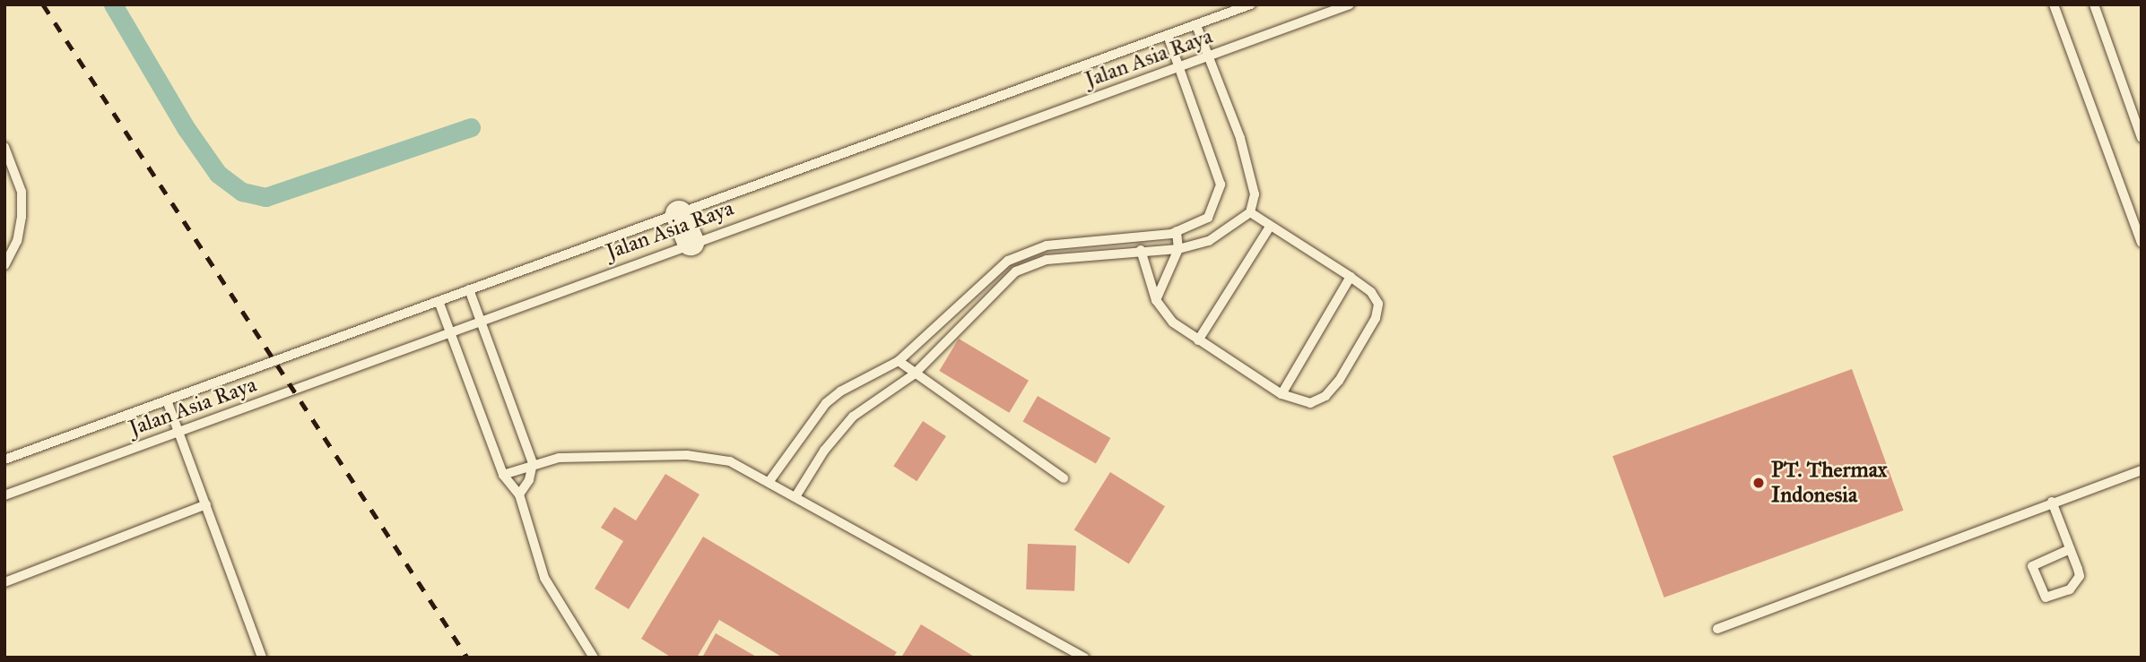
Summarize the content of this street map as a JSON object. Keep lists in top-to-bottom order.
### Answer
{
  "streets": {
    "lane": ["Jalan Asia Raya"]
  },
  "places": ["PT. Thermax Indonesia"]
}
